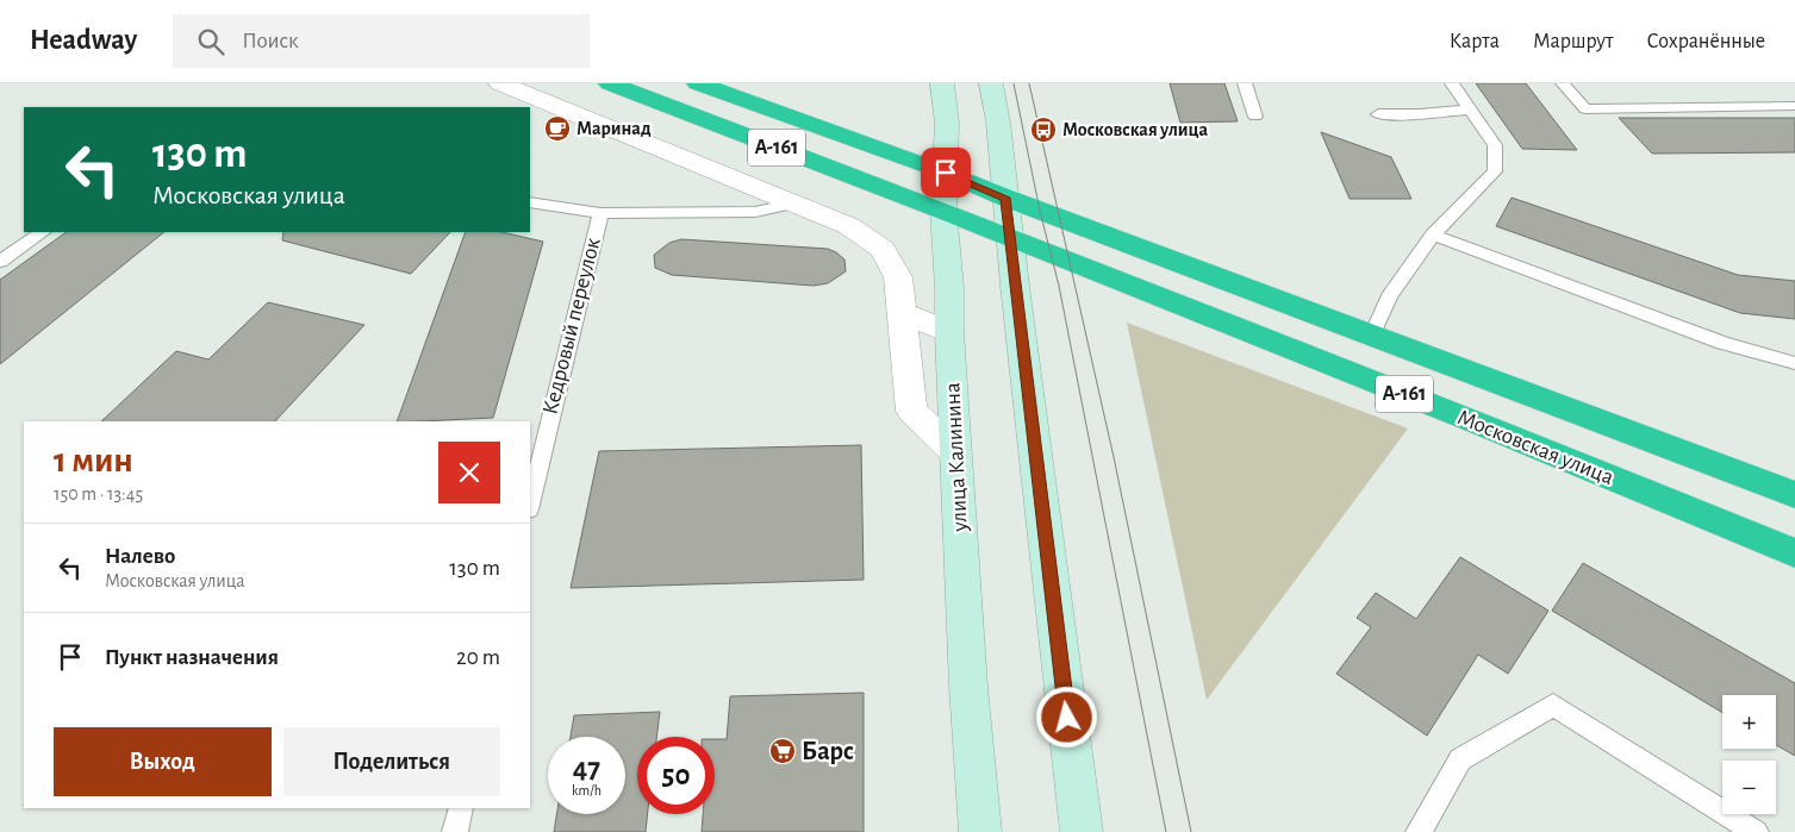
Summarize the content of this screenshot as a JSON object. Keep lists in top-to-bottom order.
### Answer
{
  "streets": {
    "highway": ["А-161", "Московская улица"],
    "main road": ["улица Калинина"],
    "lane": ["Кедровый переулок"]
  },
  "crossings": [
    ["Московская улица", "улица Калинина"]
  ],
  "places": {
    "cafe": ["Маринад"],
    "bus stop": ["Московская улица"],
    "supermarket": ["Барс"]
  },
  "page": {
    "header": "Headway",
    "search": "Поиск",
    "nav": ["Карта", "Маршрут", "Сохранённые"],
    "turn": ["130 m", "Московская улица"],
    "heading": ["1 мин", "150 m · 13:45"],
    "list": [
      {
        "name": "Налево",
        "note": "Московская улица",
        "value": "130 m"
      },
      {
        "name": "Пункт назначения",
        "value": "20 m"
      }
    ],
    "map_buttons": ["+", "−"],
    "buttons": ["Выход", "Поделиться"],
    "speed": "47 km/h",
    "limit": "50"
  }
}
